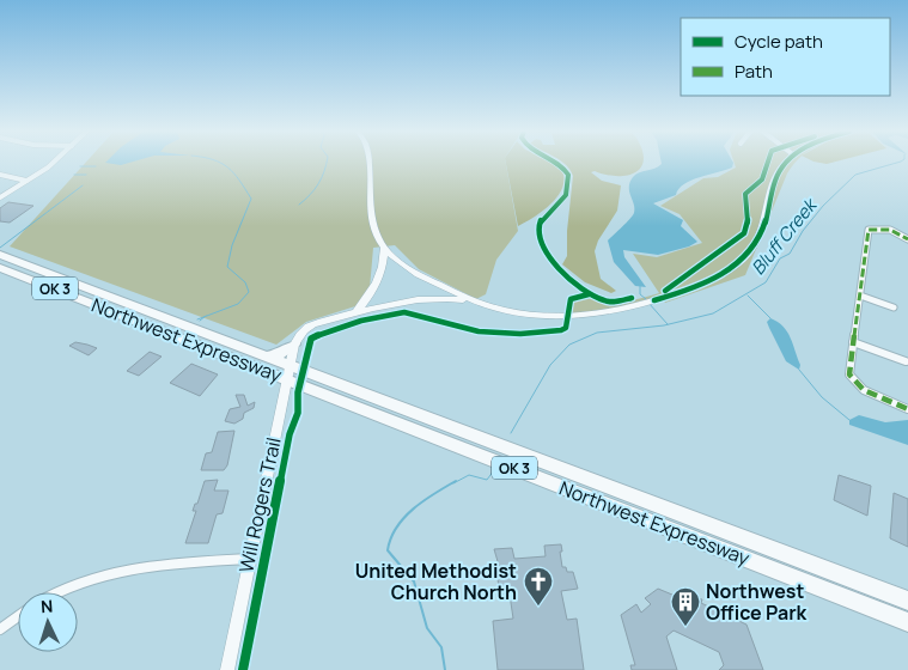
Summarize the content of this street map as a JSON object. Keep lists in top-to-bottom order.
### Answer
{
  "streets": {
    "highway": ["OK 3", "Northwest Expressway"],
    "cycle path": ["Will Rogers Trail"]
  },
  "water": ["Bluff Creek"],
  "places": {
    "church": ["United Methodist Church North"],
    "building": ["Northwest Office Park"]
  },
  "legend": ["Cycle path", "Path"],
  "north": "top"
}
